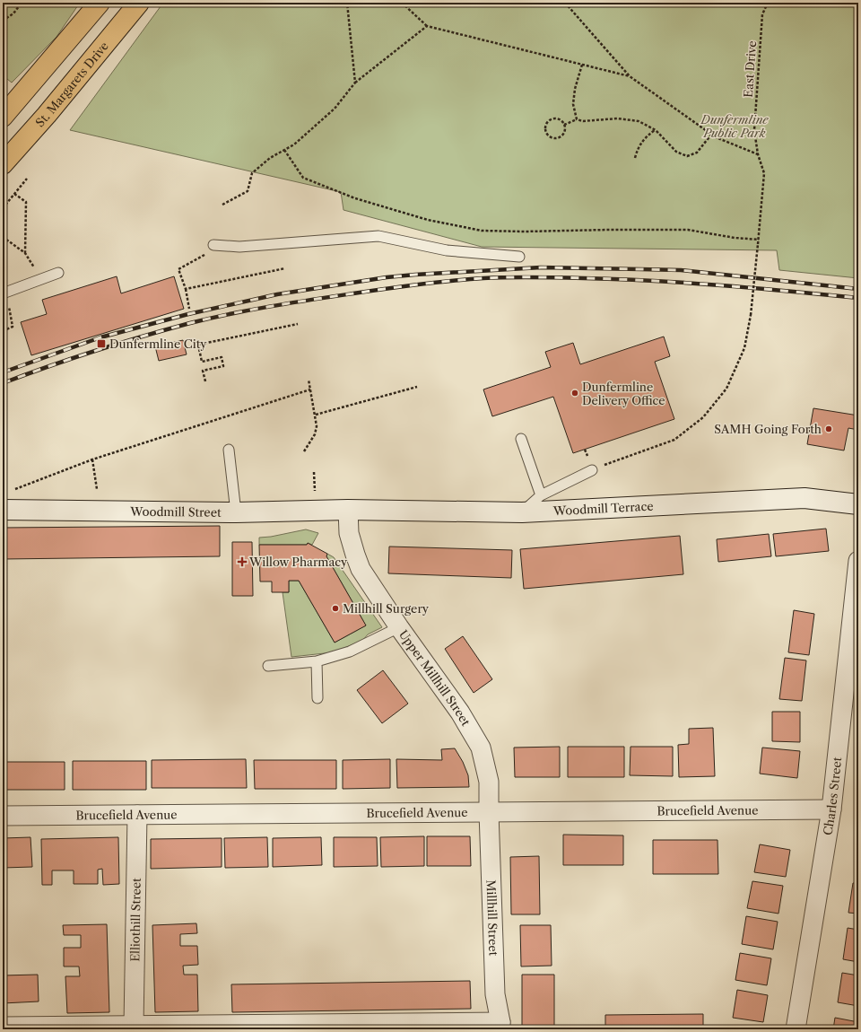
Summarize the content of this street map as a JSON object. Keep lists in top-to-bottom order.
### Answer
{
  "streets": {
    "main road": ["St. Margarets Drive"],
    "street": [
      "Woodmill Terrace",
      "Woodmill Street",
      "Upper Millhill Street",
      "Charles Street",
      "Brucefield Avenue",
      "Millhill Street",
      "Elliothill Street"
    ],
    "path": ["East Drive"]
  },
  "crossings": [
    ["Woodmill Terrace", "Woodmill Street"],
    ["Woodmill Terrace", "Upper Millhill Street"],
    ["Woodmill Street", "Upper Millhill Street"],
    ["Upper Millhill Street", "Brucefield Avenue"],
    ["Upper Millhill Street", "Millhill Street"],
    ["Charles Street", "Brucefield Avenue"],
    ["Brucefield Avenue", "Millhill Street"],
    ["Brucefield Avenue", "Elliothill Street"]
  ],
  "parks": ["Dunfermline Public Park"],
  "places": {
    "transit": ["Dunfermline City"],
    "other": ["Dunfermline Delivery Office", "SAMH Going Forth", "Millhill Surgery"],
    "health": ["Willow Pharmacy"]
  }
}
